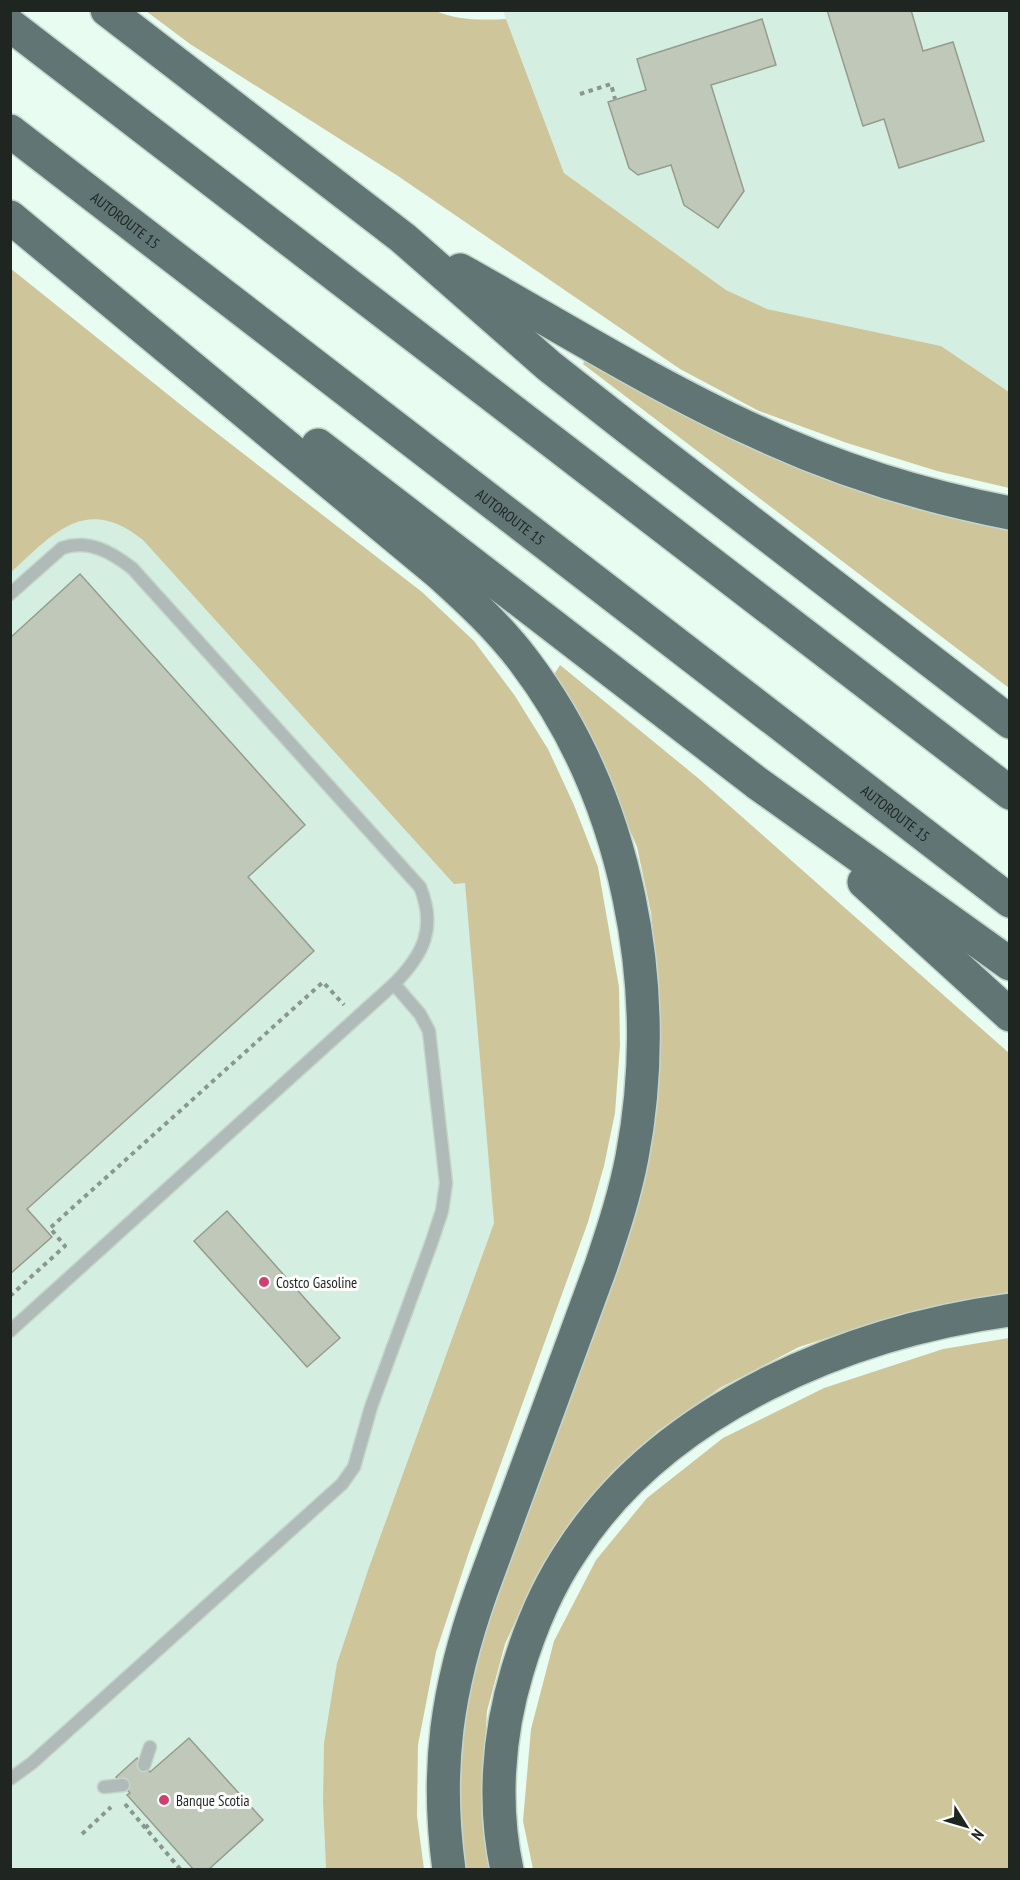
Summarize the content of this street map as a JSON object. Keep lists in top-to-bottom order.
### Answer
{
  "streets": {
    "highway": ["AUTOROUTE 15"]
  },
  "places": ["Costco Gasoline", "Banque Scotia"],
  "north": "bottom right"
}
